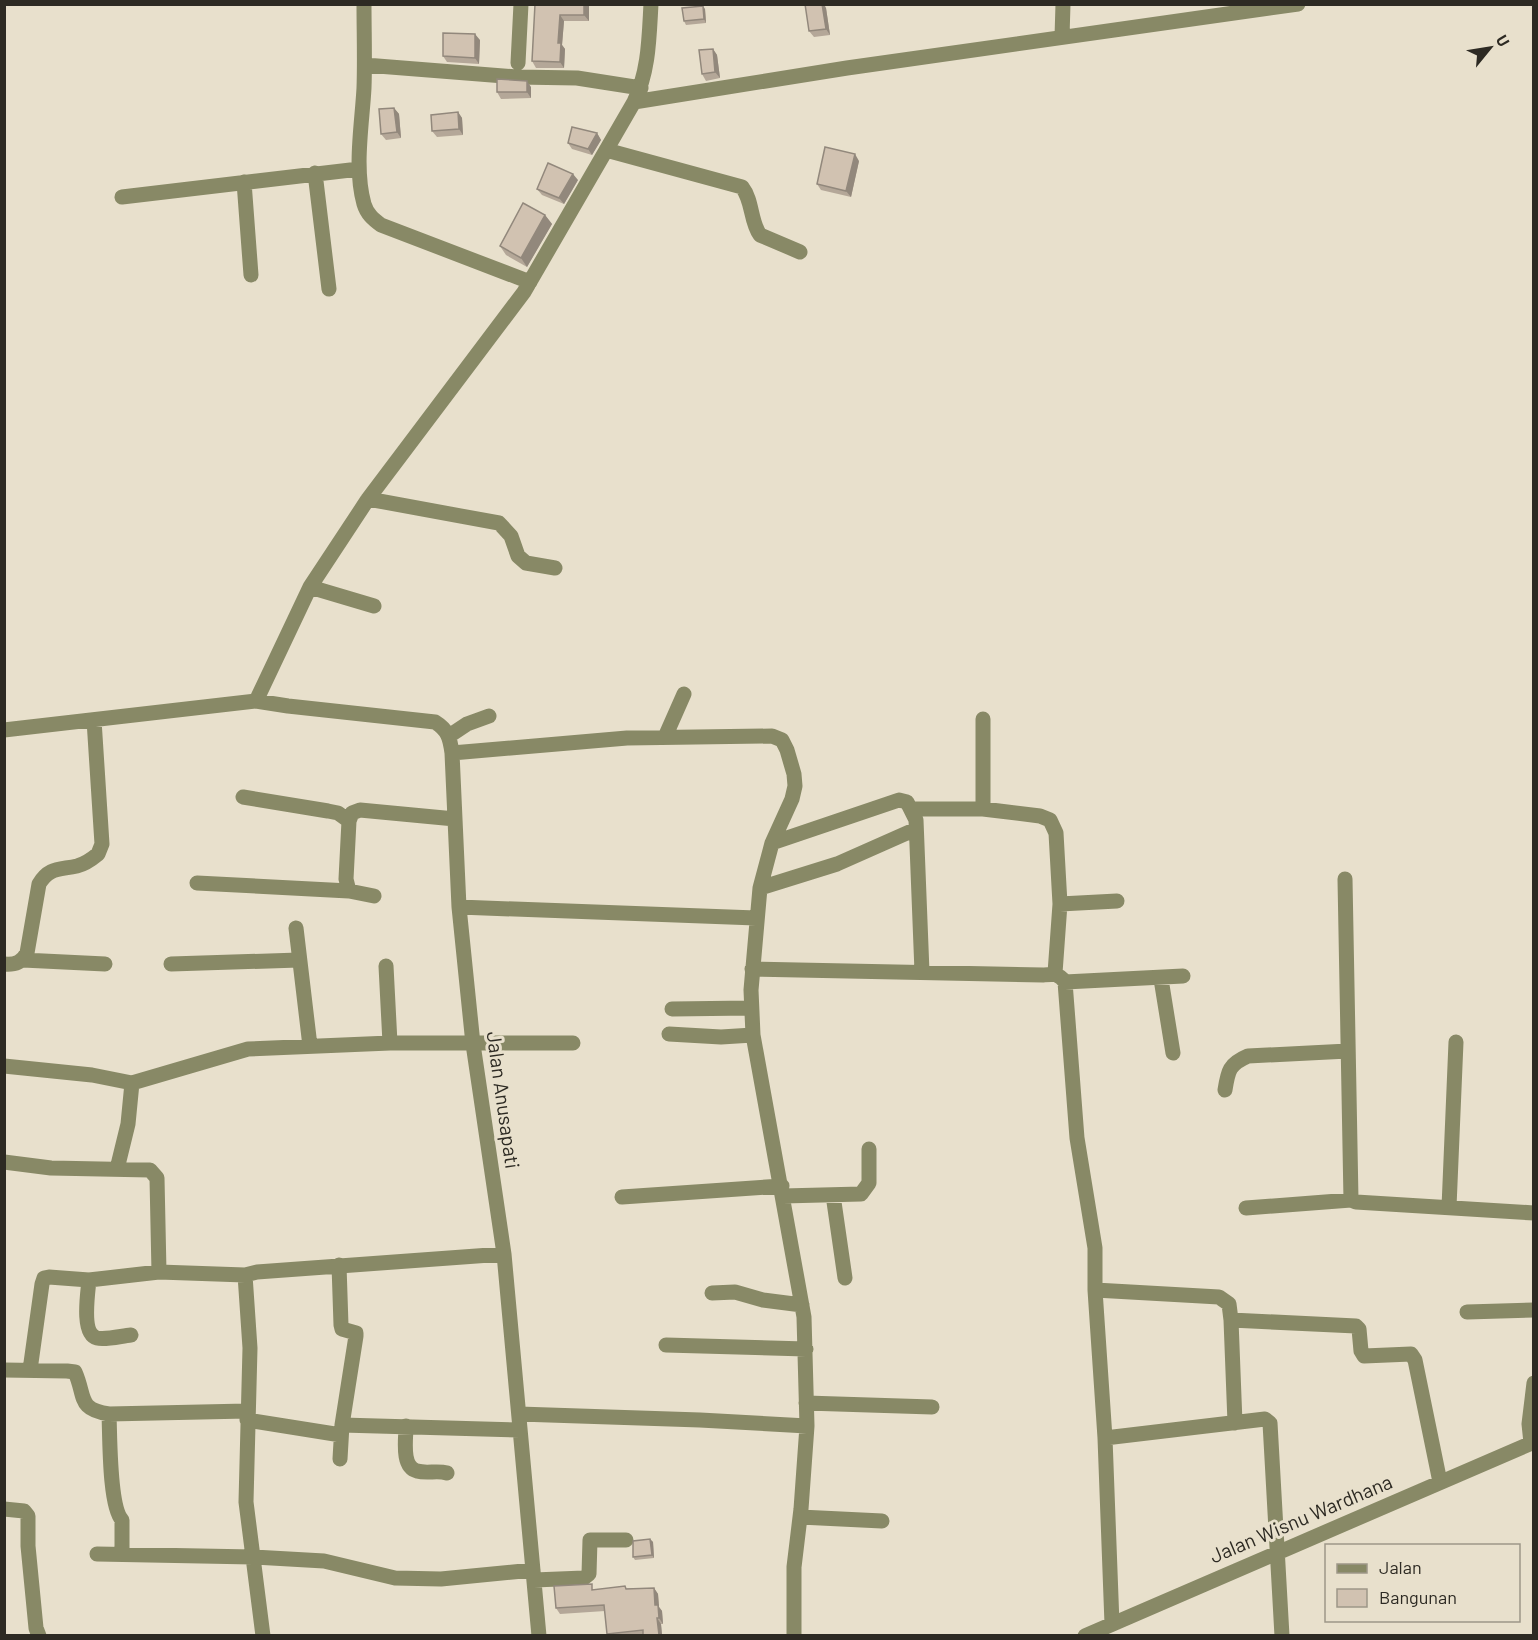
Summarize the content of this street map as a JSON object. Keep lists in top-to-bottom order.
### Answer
{
  "streets": {
    "street": ["Jalan Anusapati", "Jalan Wisnu Wardhana"]
  },
  "legend": ["Jalan", "Bangunan"],
  "north": "top right"
}
